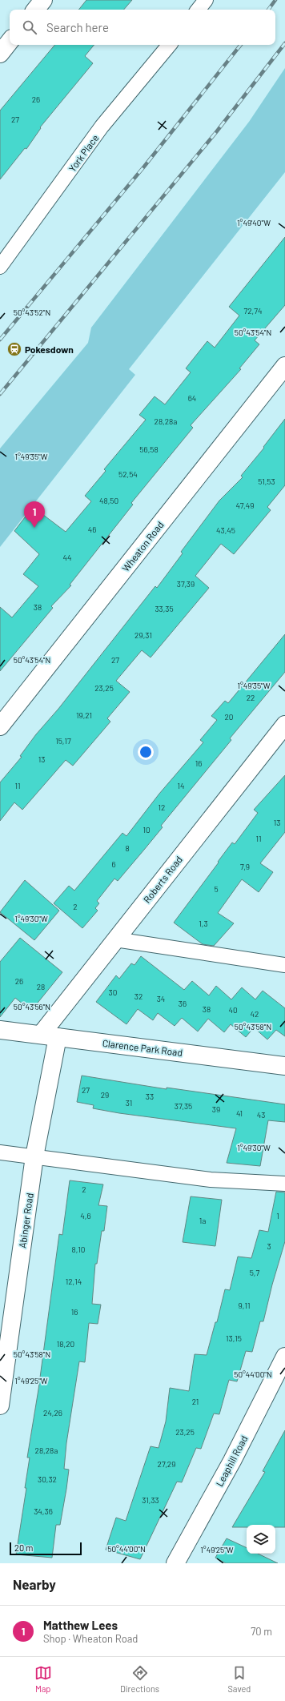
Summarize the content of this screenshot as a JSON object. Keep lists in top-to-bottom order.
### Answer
{
  "streets": {
    "street": [
      "Wheaton Road",
      "Roberts Road",
      "Clarence Park Road",
      "Abinger Road",
      "Leaphill Road"
    ],
    "lane": ["York Place"]
  },
  "crossings": [
    ["Roberts Road", "Clarence Park Road"],
    ["Clarence Park Road", "Abinger Road"]
  ],
  "places": {
    "station": ["Pokesdown"]
  },
  "house_numbers": [
    "26",
    "27",
    "72,74",
    "64",
    "28,28a",
    "56,58",
    "52,54",
    "51,53",
    "48,50",
    "47,49",
    "46",
    "43,45",
    "44",
    "37,39",
    "38",
    "33,35",
    "29,31",
    "27",
    "23,25",
    "22",
    "19,21",
    "20",
    "15,17",
    "13",
    "16",
    "11",
    "14",
    "12",
    "13",
    "10",
    "11",
    "8",
    "6",
    "7,9",
    "5",
    "2",
    "1,3",
    "26",
    "28",
    "30",
    "32",
    "34",
    "36",
    "38",
    "40",
    "42",
    "27",
    "29",
    "33",
    "31",
    "37,35",
    "39",
    "41",
    "43",
    "2",
    "4,6",
    "1",
    "1a",
    "3",
    "8,10",
    "5,7",
    "12,14",
    "9,11",
    "16",
    "13,15",
    "18,20",
    "21",
    "24,26",
    "23,25",
    "28,28a",
    "27,29",
    "30,32",
    "31,33",
    "34,36"
  ],
  "scale_bar": "20 m",
  "page": {
    "search": "Search here",
    "pins": "1",
    "scale": "20 m",
    "heading": "Nearby",
    "list": [
      {
        "mark": "1",
        "name": "Matthew Lees",
        "note": "Shop · Wheaton Road",
        "value": "70 m"
      }
    ],
    "nav": ["Map", "Directions", "Saved"]
  },
  "coordinates": [
    "1°49'40\"W",
    "50°43'52\"N",
    "50°43'54\"N",
    "1°49'35\"W",
    "1°49'30\"W",
    "50°43'56\"N",
    "50°43'58\"N",
    "50°44'00\"N",
    "1°49'25\"W"
  ]
}
